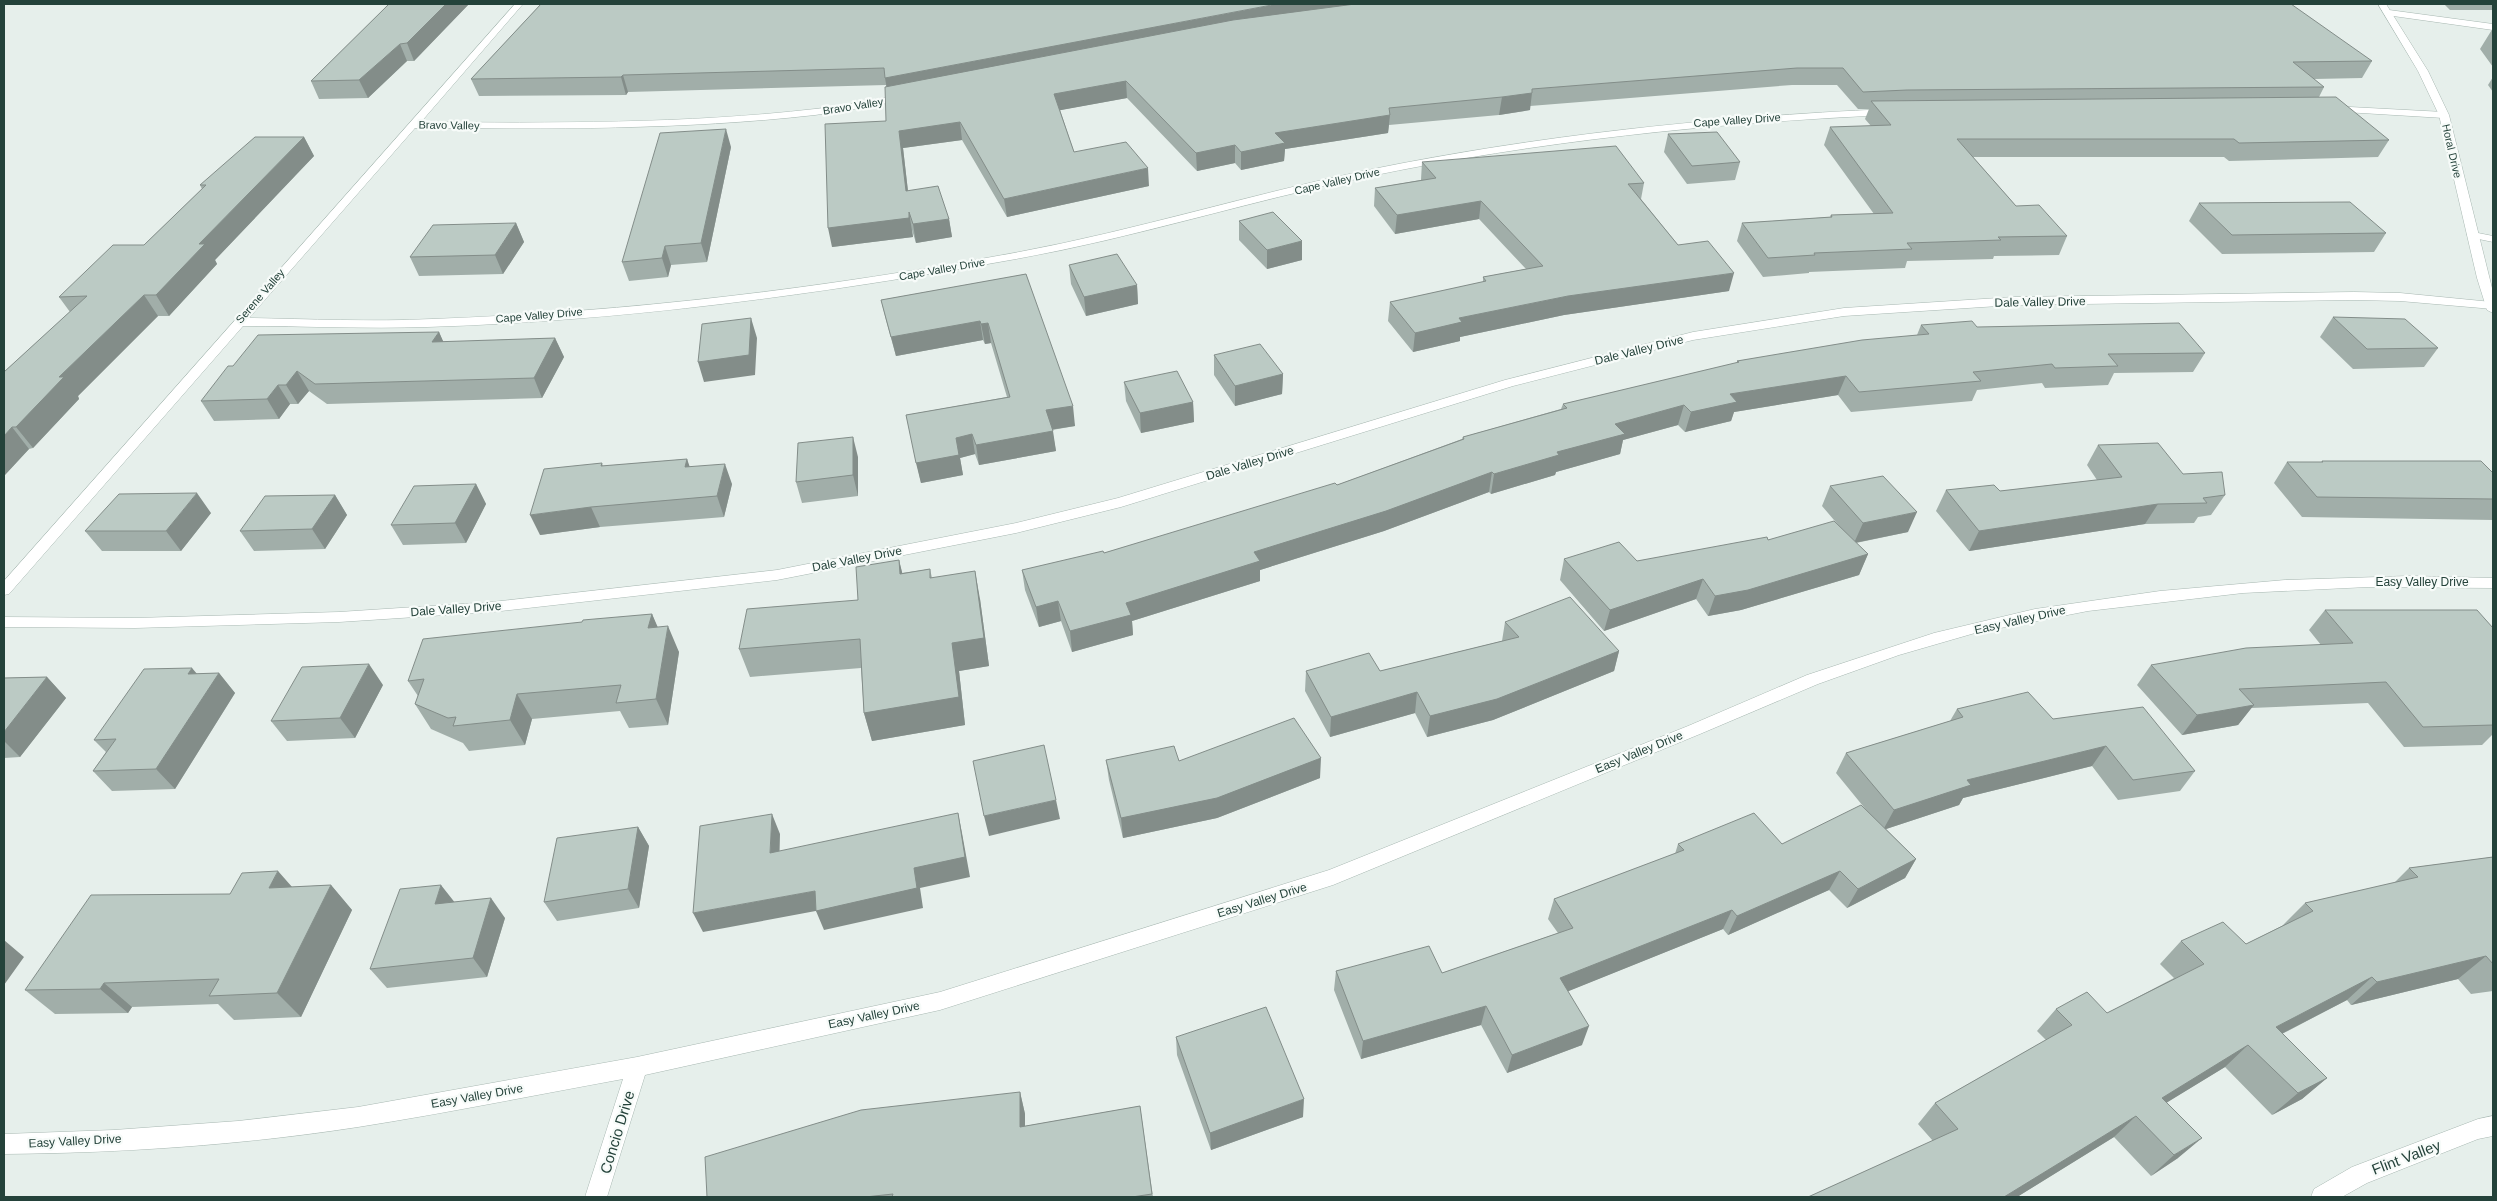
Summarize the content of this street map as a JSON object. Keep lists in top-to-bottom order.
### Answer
{
  "streets": {
    "street": [
      "Bravo Valley",
      "Cape Valley Drive",
      "Horal Drive",
      "Serene Valley",
      "Dale Valley Drive",
      "Easy Valley Drive",
      "Concio Drive",
      "Flint Valley"
    ]
  },
  "crossings": [
    ["Bravo Valley", "Serene Valley"],
    ["Cape Valley Drive", "Serene Valley"],
    ["Horal Drive", "Dale Valley Drive"],
    ["Easy Valley Drive", "Concio Drive"]
  ]
}
